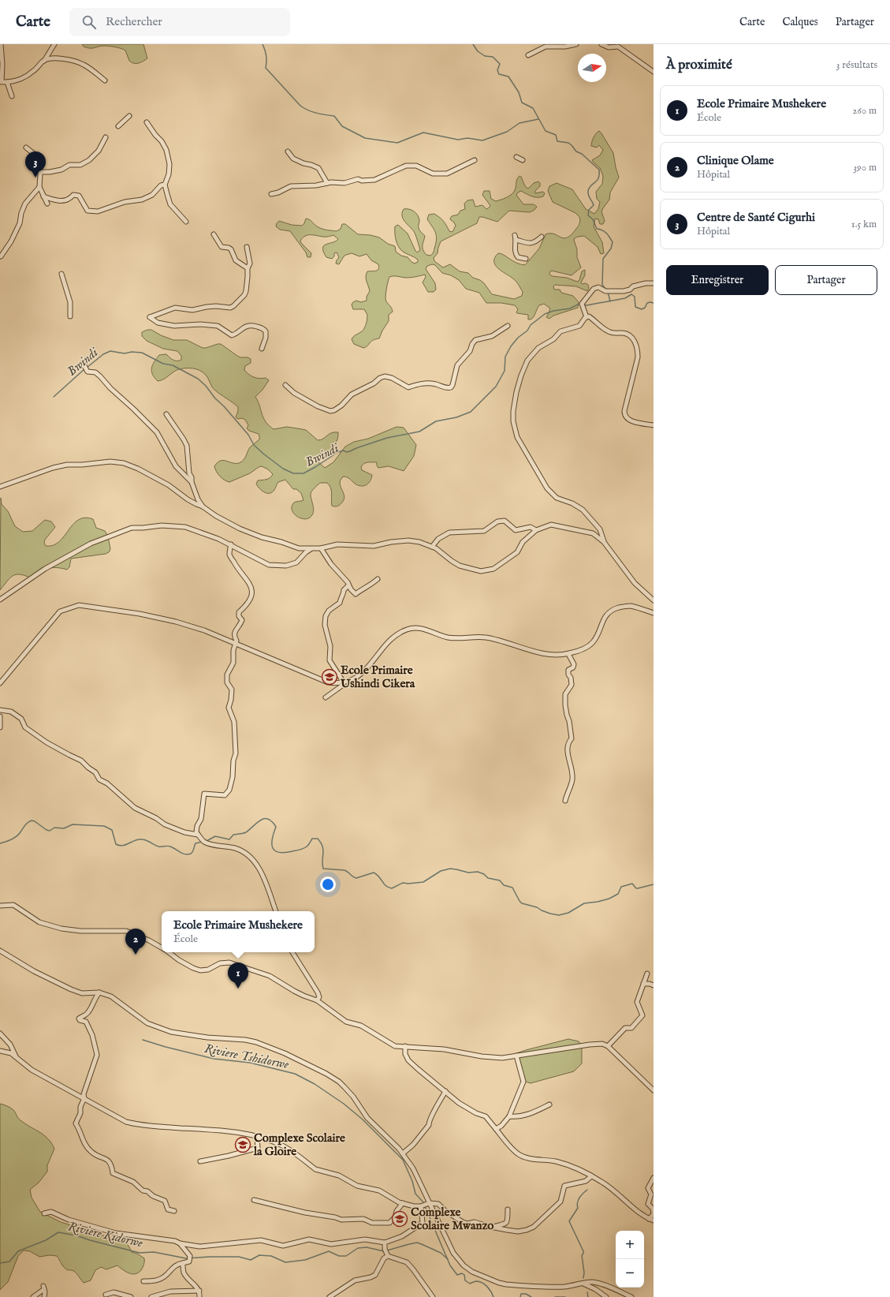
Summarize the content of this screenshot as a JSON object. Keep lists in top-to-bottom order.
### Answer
{
  "water": ["Bwindi", "Riviere Tshidorwe", "Riviere Kidorwe"],
  "places": {
    "school or university": ["Ecole Primaire Ushindi Cikera", "Complexe Scolaire la Gloire", "Complexe Scolaire Mwanzo"]
  },
  "north": "right",
  "page": {
    "header": "Carte",
    "search": "Rechercher",
    "nav": ["Carte", "Calques", "Partager"],
    "heading": ["À proximité", "3 résultats"],
    "list": [
      {
        "mark": "1",
        "name": "Ecole Primaire Mushekere",
        "note": "École",
        "value": "260 m"
      },
      {
        "mark": "2",
        "name": "Clinique Olame",
        "note": "Hôpital",
        "value": "390 m"
      },
      {
        "mark": "3",
        "name": "Centre de Santé Cigurhi",
        "note": "Hôpital",
        "value": "1.5 km"
      }
    ],
    "pins": ["3", "2", "1"],
    "buttons": ["Enregistrer", "Partager"],
    "popup": ["Ecole Primaire Mushekere", "École"],
    "map_buttons": ["+", "−"]
  }
}
